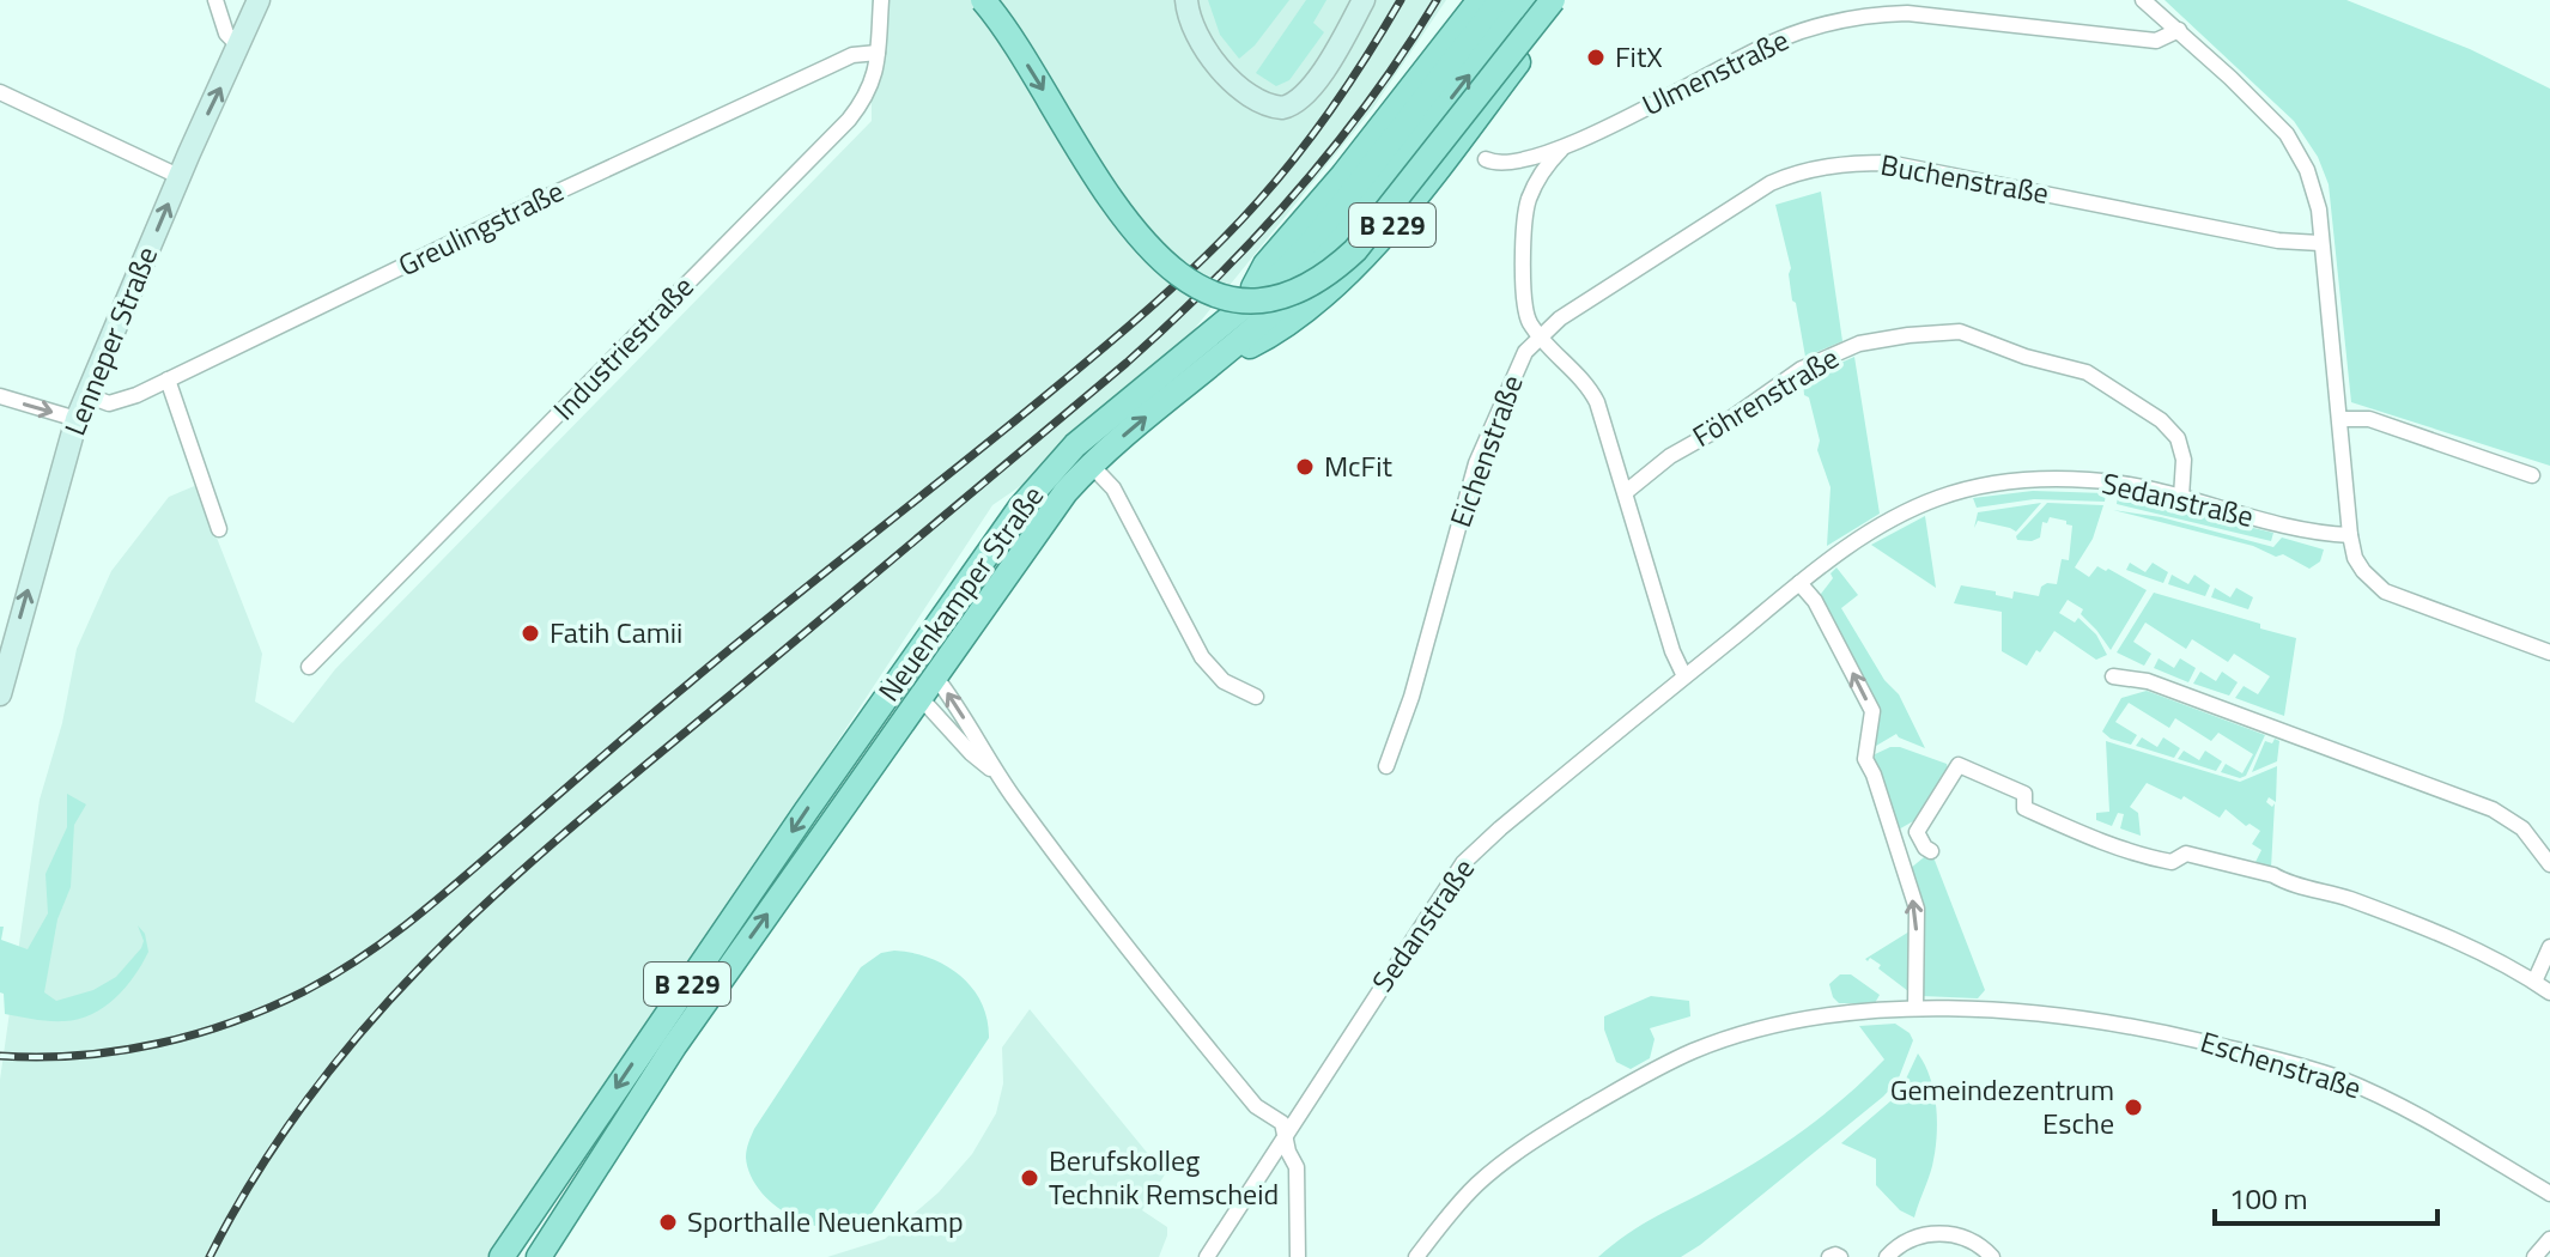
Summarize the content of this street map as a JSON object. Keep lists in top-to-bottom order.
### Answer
{
  "streets": {
    "main road": ["B 229", "Lenneper Straße", "Neuenkamper Straße"],
    "street": [
      "Ulmenstraße",
      "Buchenstraße",
      "Greulingstraße",
      "Industriestraße",
      "Föhrenstraße",
      "Eichenstraße",
      "Sedanstraße",
      "Eschenstraße"
    ]
  },
  "crossings": [
    ["Buchenstraße", "Eichenstraße"],
    ["B 229", "Neuenkamper Straße"],
    ["Greulingstraße", "Lenneper Straße"],
    ["Greulingstraße", "Industriestraße"],
    ["Föhrenstraße", "Sedanstraße"]
  ],
  "one_way": ["Lenneper Straße"],
  "places": [
    "FitX",
    "McFit",
    "Fatih Camii",
    "Gemeindezentrum Esche",
    "Berufskolleg Technik Remscheid",
    "Sporthalle Neuenkamp"
  ],
  "scale_bar": "100 m"
}
